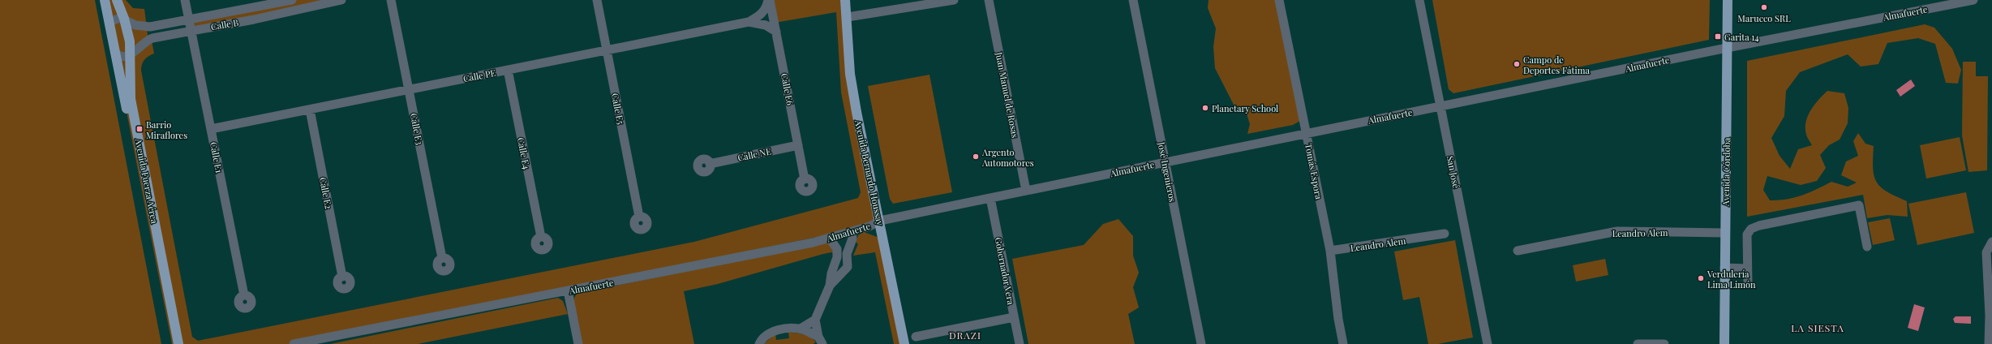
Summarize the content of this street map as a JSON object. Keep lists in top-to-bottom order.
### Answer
{
  "streets": {
    "main road": ["Avenida Córdoba", "Avenida Bernardo Houssay", "Avenida Fuerza Aérea"],
    "street": [
      "Almafuerte",
      "Calle B",
      "Calle PE",
      "Calle E6",
      "Juan Manuel de Rosas",
      "Calle E5",
      "Calle E3",
      "Calle E4",
      "Calle NE",
      "Calle E1",
      "Tomás Espora",
      "José Ingenieros",
      "San José",
      "Calle E2",
      "Leandro Alem",
      "Gobernador Vera"
    ]
  },
  "crossings": [
    ["Almafuerte", "Juan Manuel de Rosas"],
    ["Almafuerte", "Tomás Espora"],
    ["Almafuerte", "José Ingenieros"],
    ["Almafuerte", "San José"],
    ["Almafuerte", "Avenida Córdoba"],
    ["Almafuerte", "Avenida Bernardo Houssay"],
    ["Almafuerte", "Gobernador Vera"],
    ["Calle B", "Calle E1"],
    ["Calle B", "Avenida Fuerza Aérea"],
    ["Calle PE", "Calle E6"],
    ["Calle PE", "Calle E5"],
    ["Calle PE", "Calle E3"],
    ["Calle PE", "Calle E4"],
    ["Calle PE", "Calle E1"],
    ["Calle PE", "Calle E2"],
    ["Calle E6", "Calle NE"],
    ["Tomás Espora", "Leandro Alem"],
    ["Avenida Córdoba", "Leandro Alem"]
  ],
  "districts": ["LA SIESTA", "DRAZI"],
  "places": {
    "other": [
      "Marucco SRL",
      "Campo de Deportes Fátima",
      "Planetary School",
      "Argento Automotores",
      "Verdulería Lima Limón"
    ],
    "transit": ["Garita 14", "Barrio Miraflores"]
  }
}
